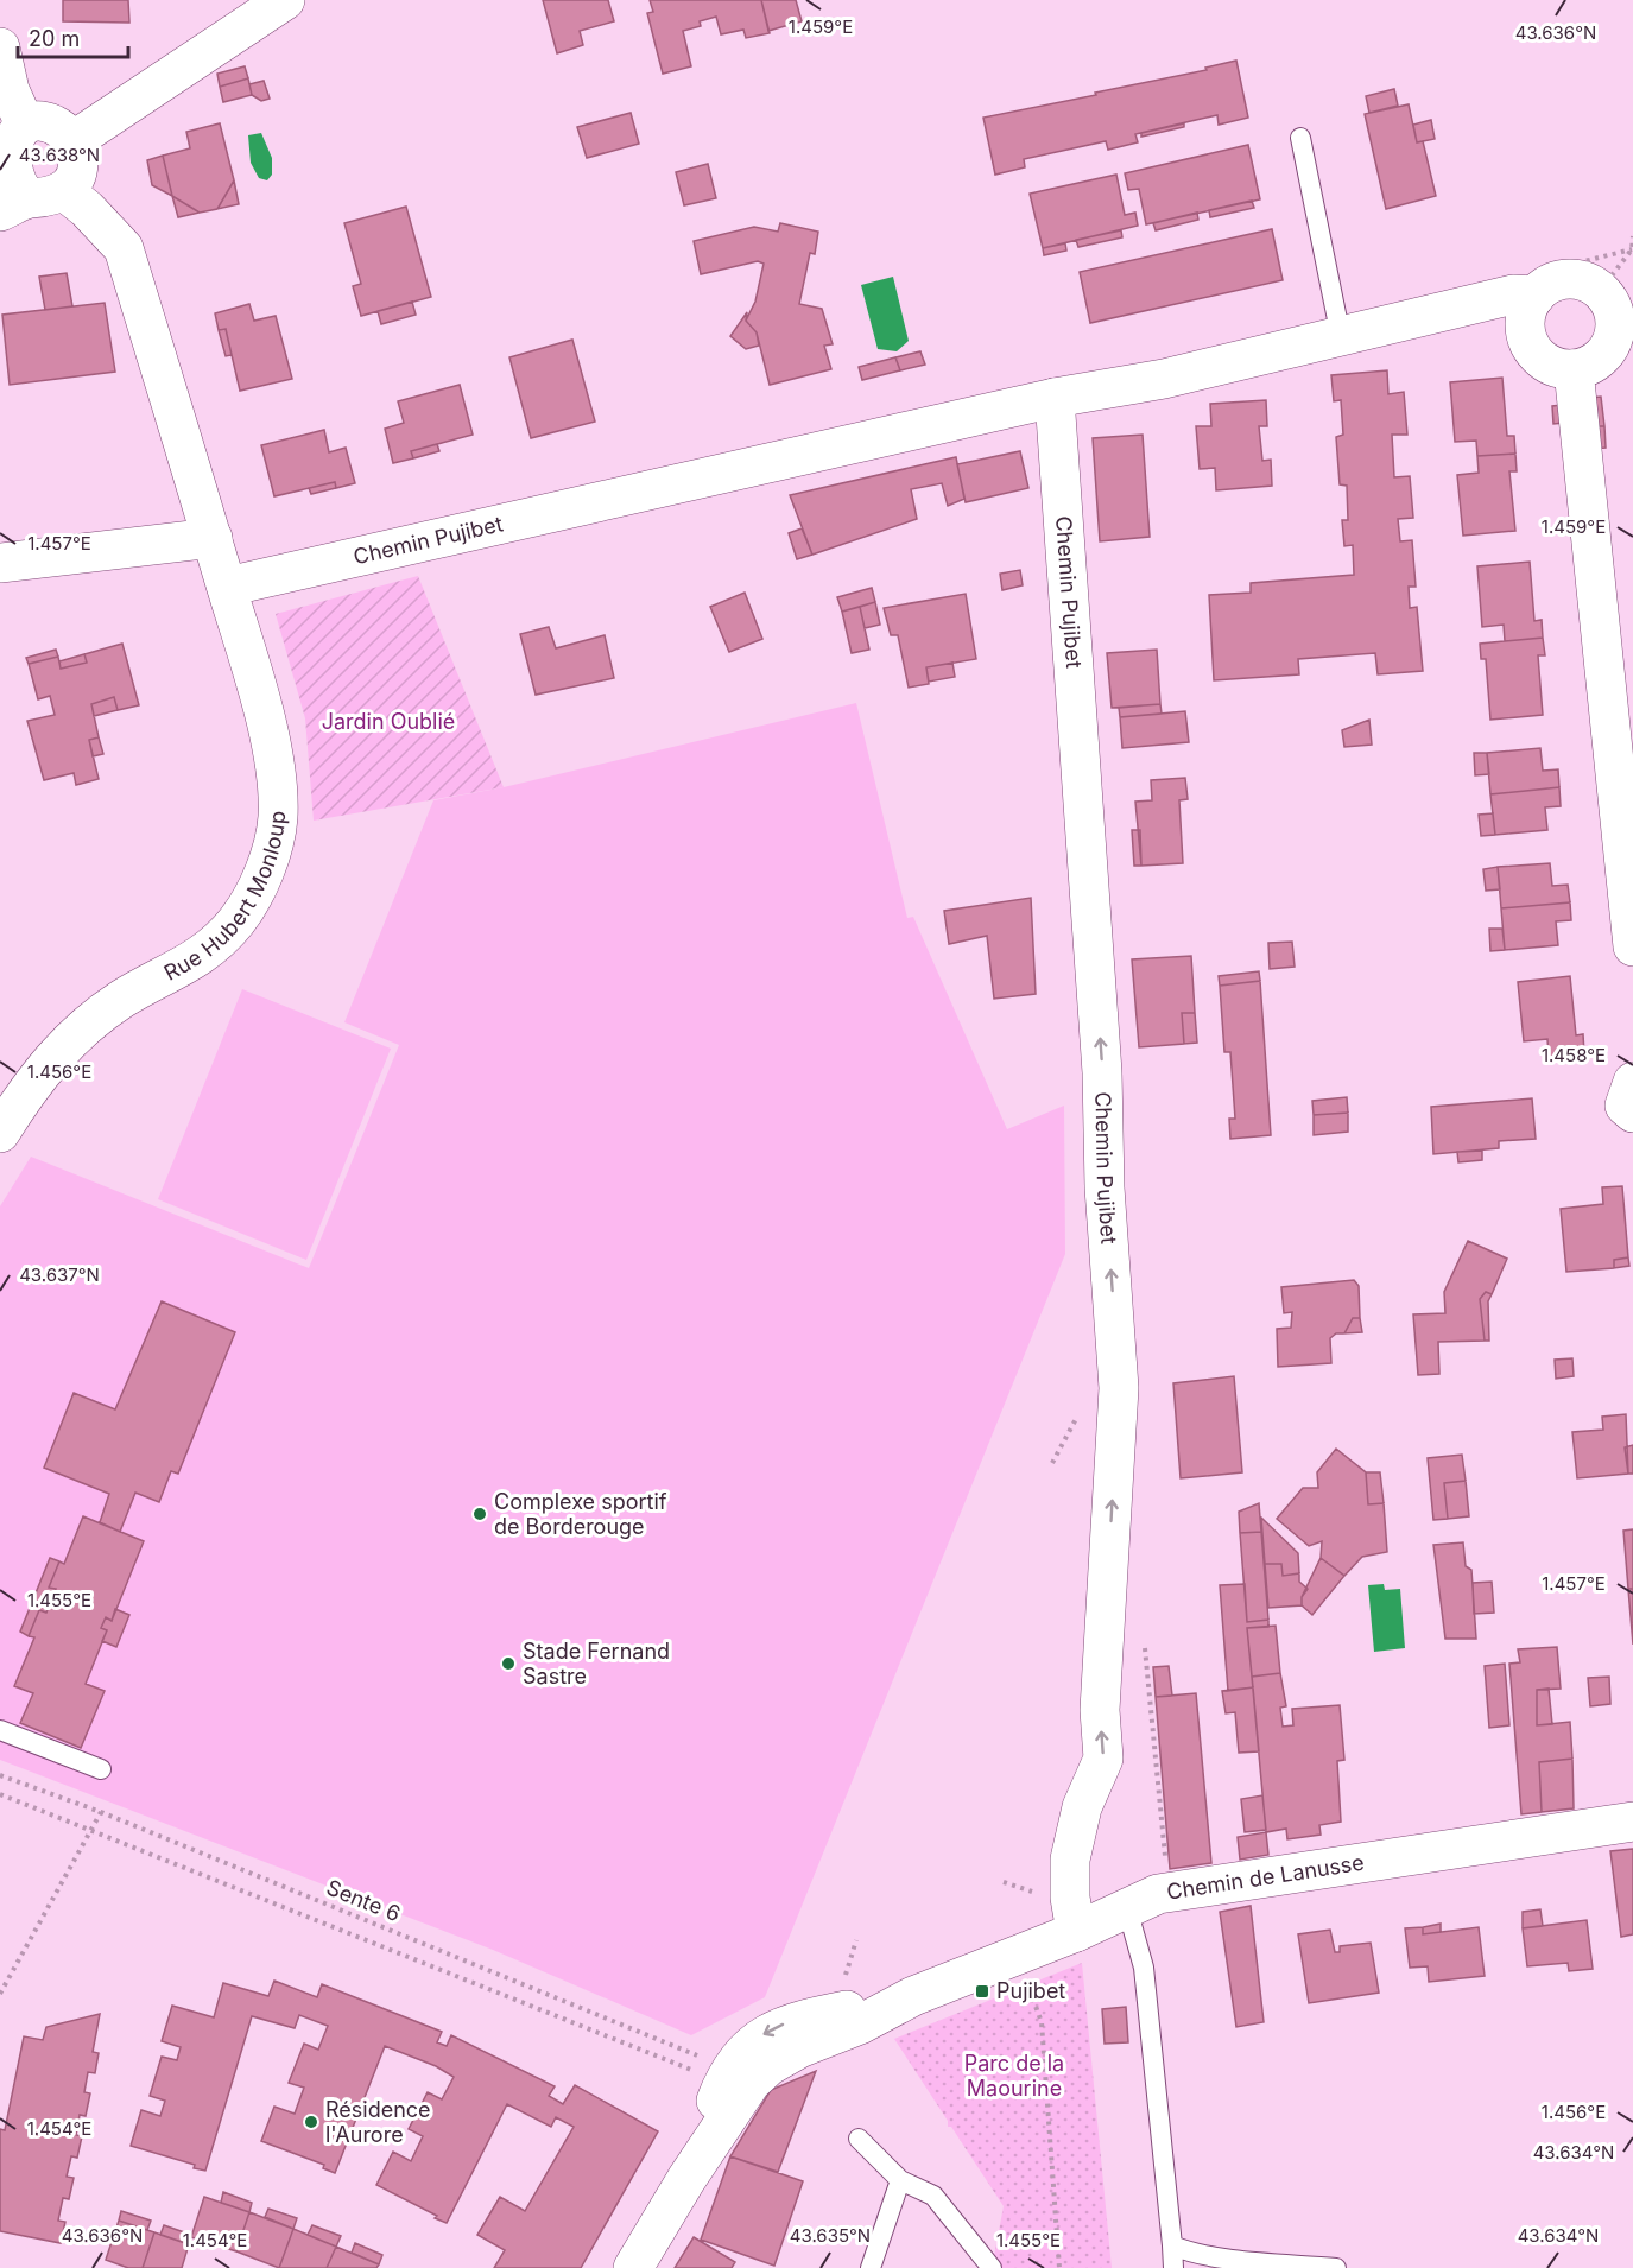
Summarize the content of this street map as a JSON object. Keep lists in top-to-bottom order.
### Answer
{
  "streets": {
    "street": ["Chemin Pujibet", "Rue Hubert Monloup", "Chemin de Lanusse"],
    "path": ["Sente 6"]
  },
  "crossings": [
    ["Chemin Pujibet", "Rue Hubert Monloup"],
    ["Chemin Pujibet", "Chemin de Lanusse"]
  ],
  "one_way": ["Chemin Pujibet"],
  "parks": ["Jardin Oublié", "Parc de la Maourine"],
  "places": {
    "other": ["Complexe sportif de Borderouge", "Stade Fernand Sastre", "Résidence l'Aurore"],
    "transit": ["Pujibet"]
  },
  "scale_bar": "20 m",
  "coordinates": [
    "1.459°E",
    "43.636°N",
    "43.638°N",
    "1.457°E",
    "1.458°E",
    "1.456°E",
    "43.637°N",
    "1.455°E",
    "1.454°E",
    "43.634°N",
    "43.635°N"
  ]
}
